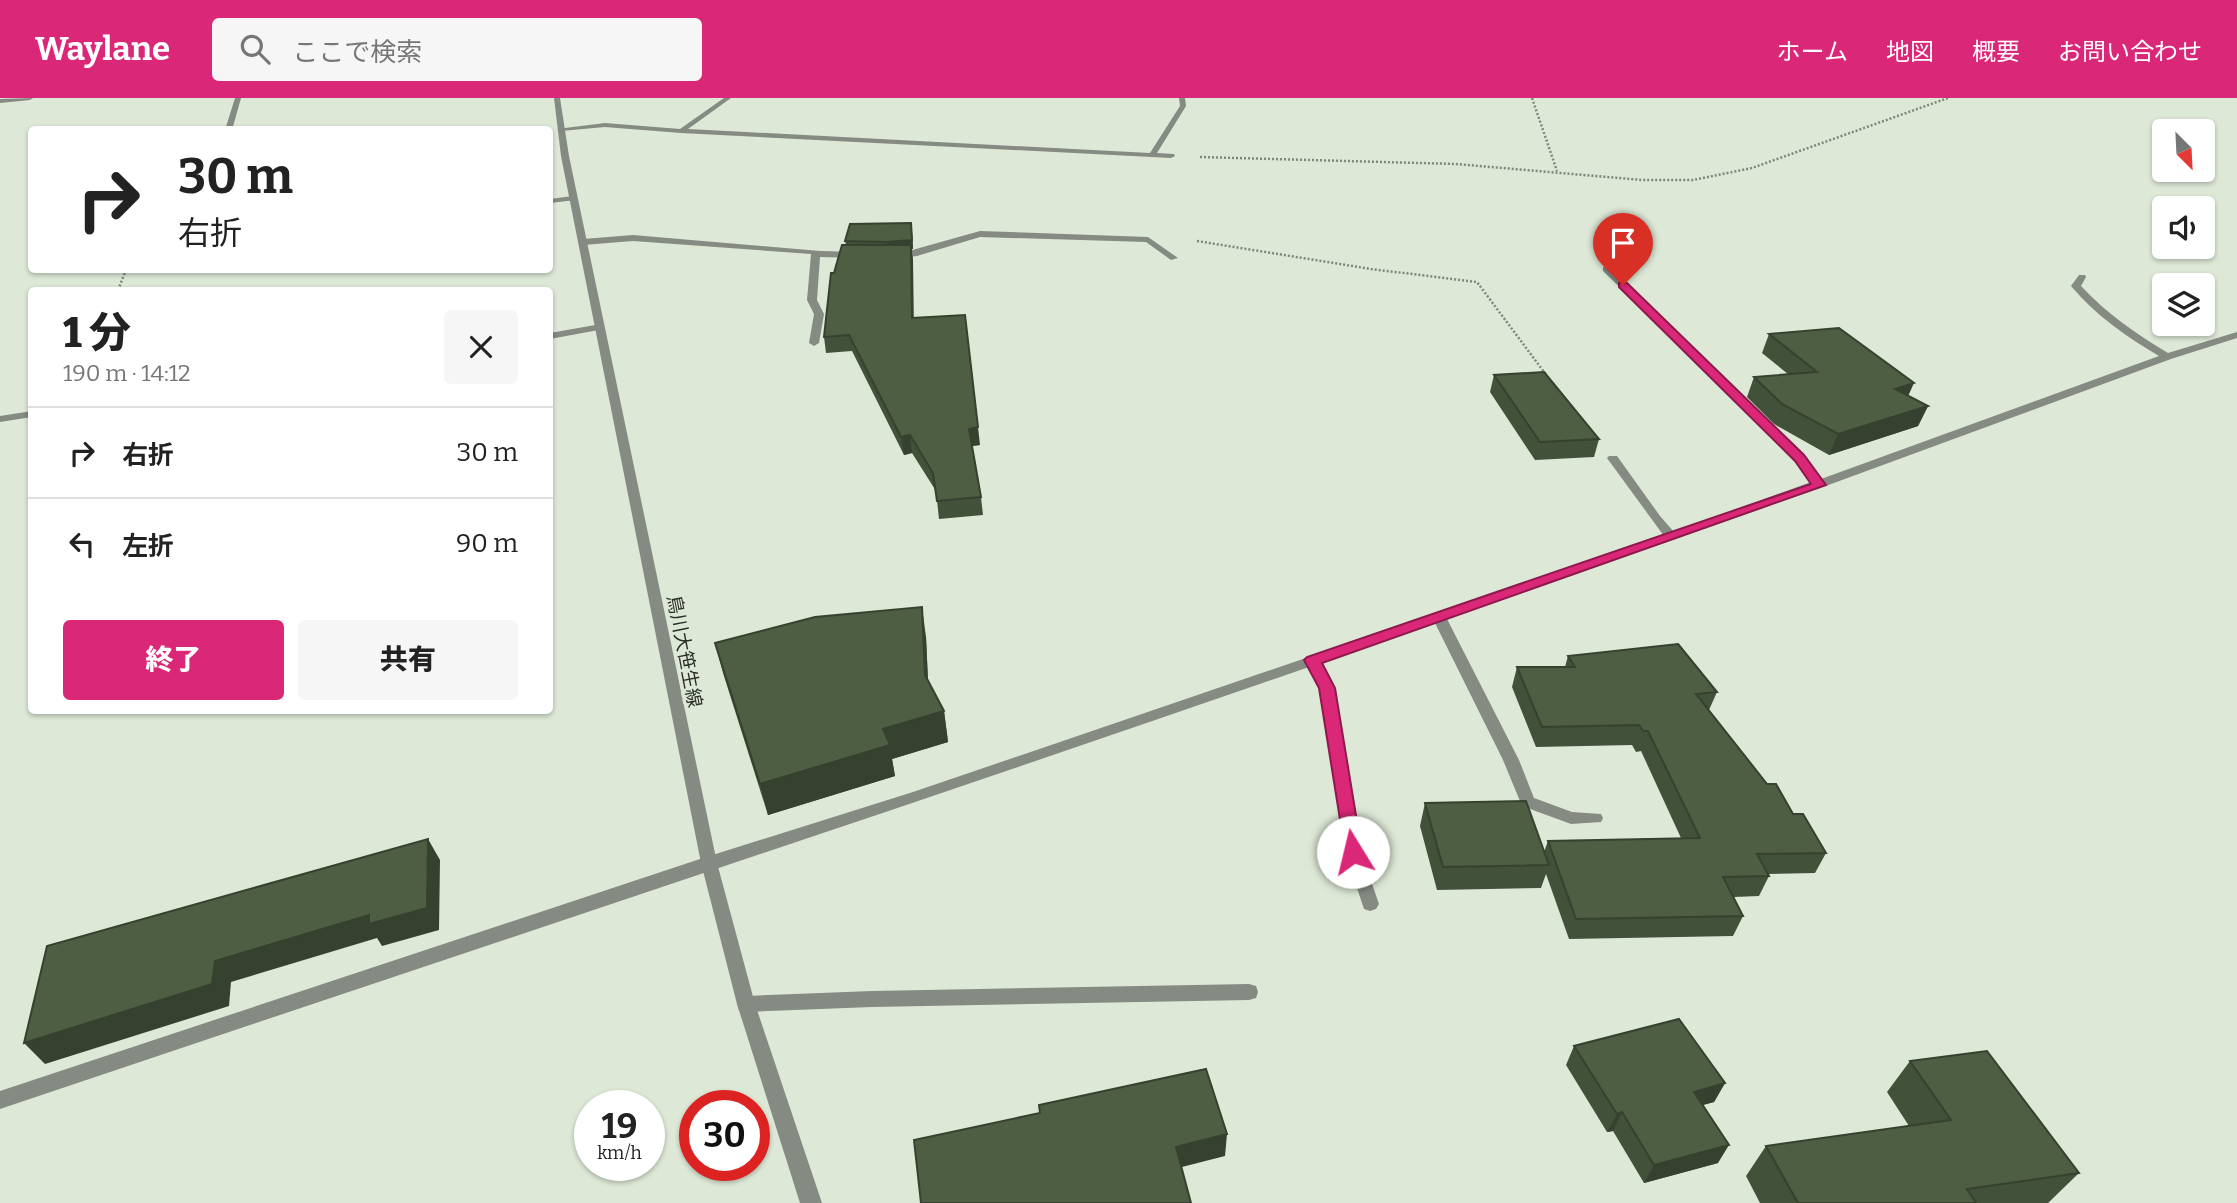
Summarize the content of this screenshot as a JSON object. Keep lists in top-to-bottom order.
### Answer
{
  "streets": {
    "street": ["鳥川大笹生線"]
  },
  "north": "bottom right",
  "page": {
    "header": "Waylane",
    "search": "ここで検索",
    "nav": [
      "ホーム",
      "地図",
      "概要",
      "お問い合わせ"
    ],
    "turn": ["30 m", "右折"],
    "heading": ["1 分", "190 m · 14:12"],
    "list": [
      {
        "name": "右折",
        "value": "30 m"
      },
      {
        "name": "左折",
        "value": "90 m"
      }
    ],
    "buttons": ["終了", "共有"],
    "speed": "19 km/h",
    "limit": "30"
  }
}
